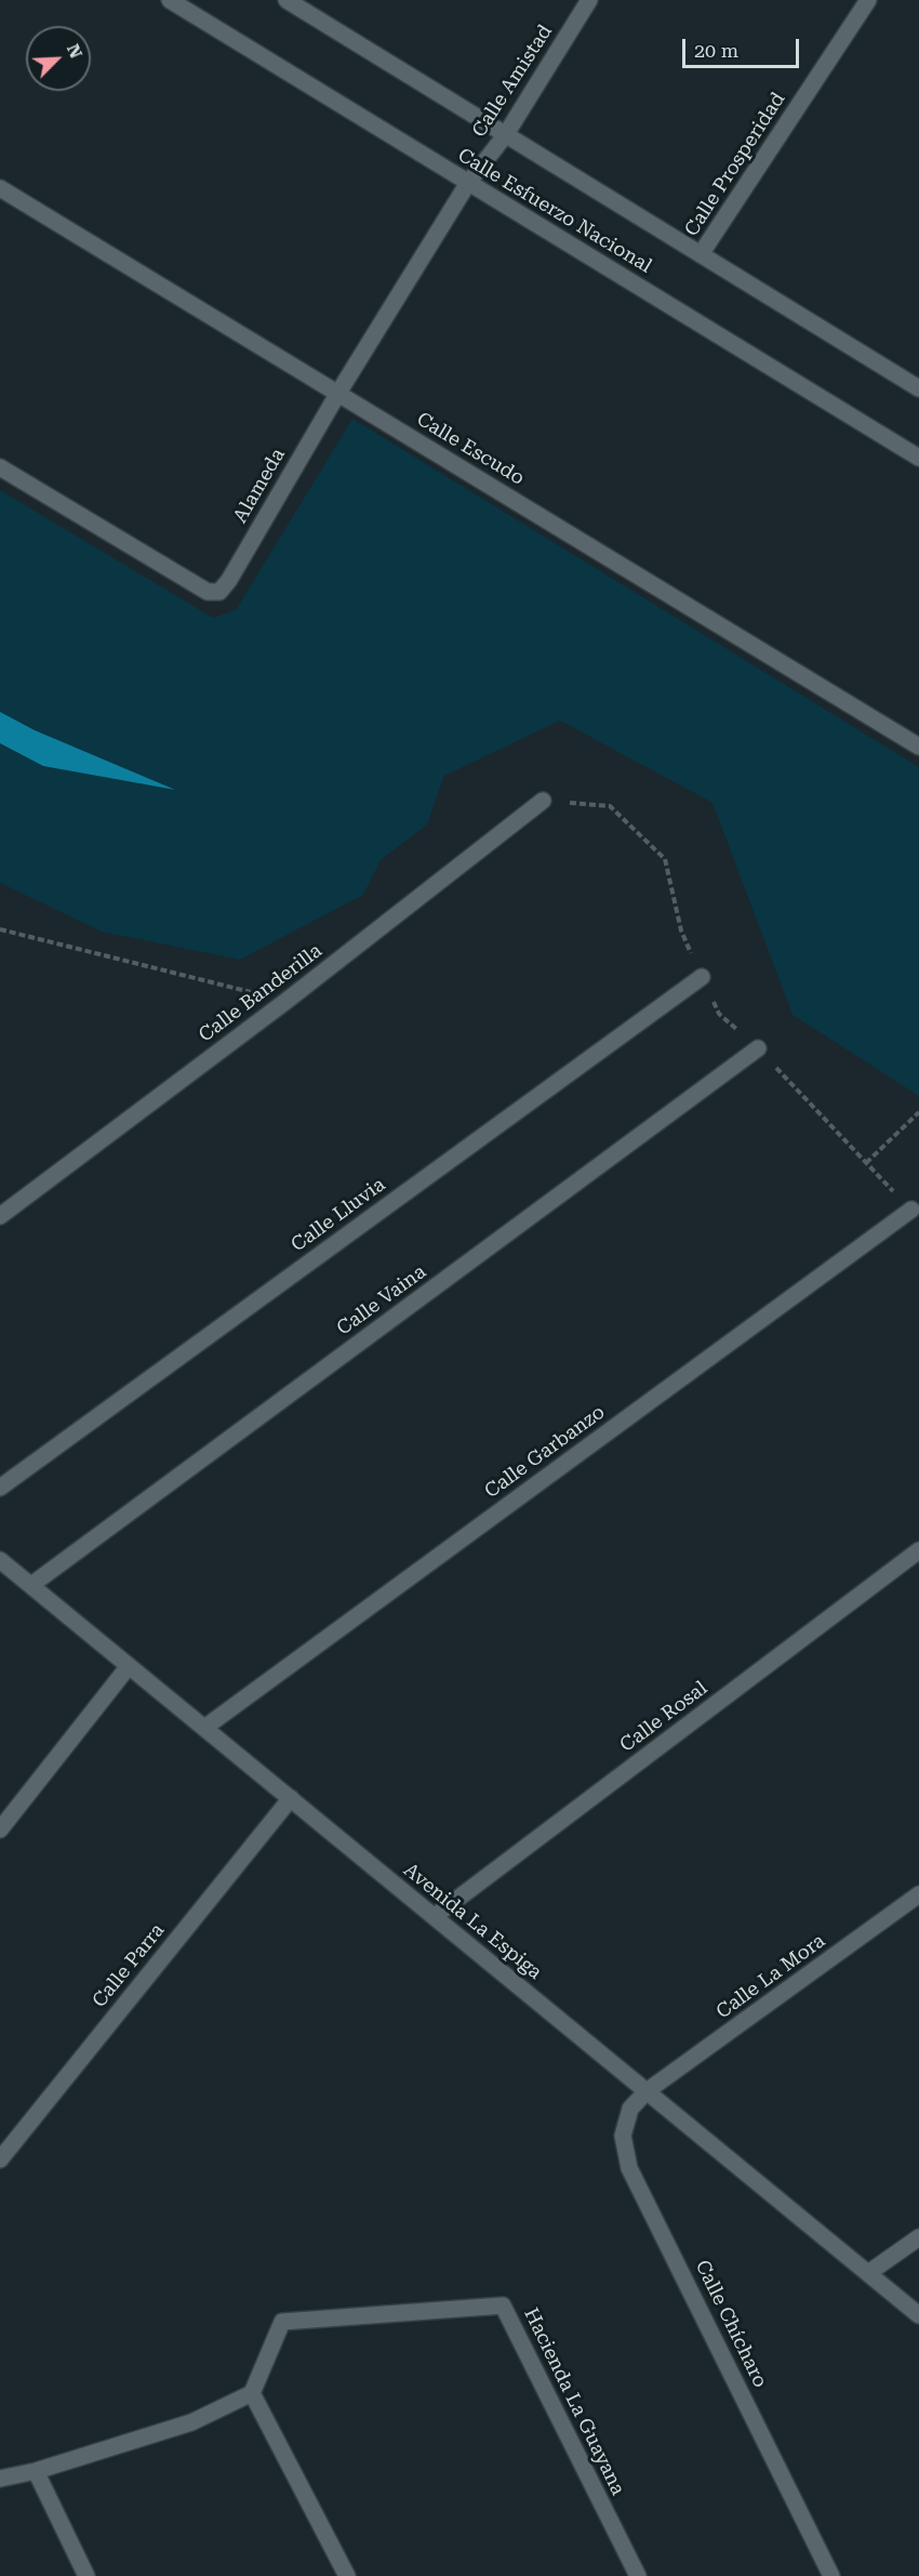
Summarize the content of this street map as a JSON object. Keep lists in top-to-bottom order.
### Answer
{
  "streets": {
    "street": [
      "Calle Amistad",
      "Calle Prosperidad",
      "Calle Esfuerzo Nacional",
      "Calle Escudo",
      "Alameda",
      "Calle Banderilla",
      "Calle Lluvia",
      "Calle Vaina",
      "Calle Garbanzo",
      "Calle Rosal",
      "Avenida La Espiga",
      "Calle Parra",
      "Calle La Mora",
      "Calle Chícharo",
      "Hacienda La Guayana"
    ]
  },
  "crossings": [
    ["Calle Amistad", "Calle Esfuerzo Nacional"],
    ["Calle Amistad", "Alameda"],
    ["Calle Prosperidad", "Calle Esfuerzo Nacional"],
    ["Calle Esfuerzo Nacional", "Alameda"],
    ["Calle Escudo", "Alameda"],
    ["Calle Vaina", "Avenida La Espiga"],
    ["Calle Garbanzo", "Avenida La Espiga"],
    ["Calle Rosal", "Avenida La Espiga"],
    ["Avenida La Espiga", "Calle Parra"],
    ["Avenida La Espiga", "Calle La Mora"],
    ["Avenida La Espiga", "Calle Chícharo"],
    ["Calle La Mora", "Calle Chícharo"]
  ],
  "scale_bar": "20 m",
  "north": "top right"
}
